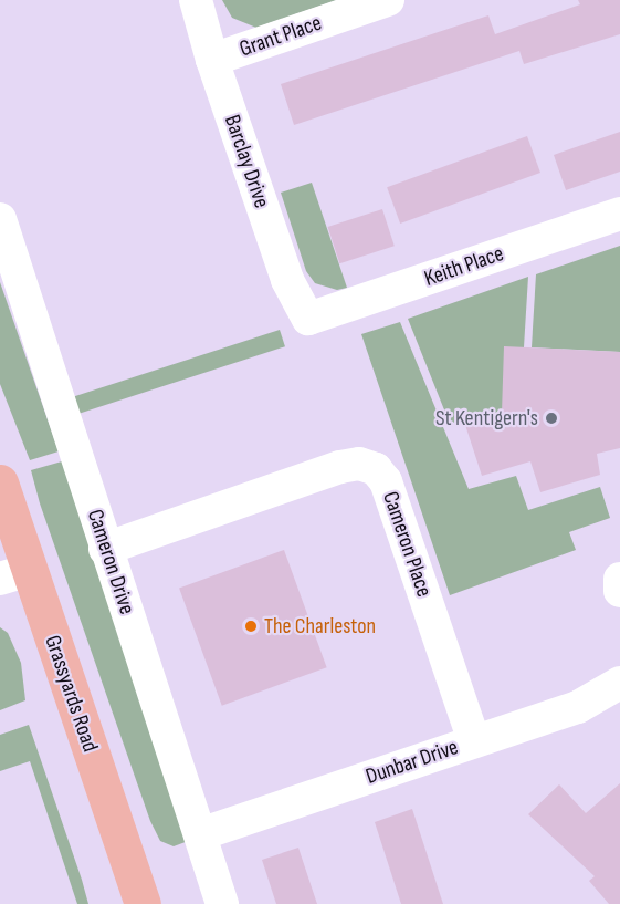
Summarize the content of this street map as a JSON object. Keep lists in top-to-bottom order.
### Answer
{
  "streets": {
    "main road": ["Grassyards Road"],
    "street": [
      "Grant Place",
      "Barclay Drive",
      "Keith Place",
      "Cameron Place",
      "Cameron Drive",
      "Dunbar Drive"
    ]
  },
  "crossings": [
    ["Grant Place", "Barclay Drive"],
    ["Barclay Drive", "Keith Place"],
    ["Cameron Place", "Cameron Drive"],
    ["Cameron Place", "Dunbar Drive"],
    ["Cameron Drive", "Dunbar Drive"]
  ],
  "places": ["St Kentigern's", "The Charleston"]
}
